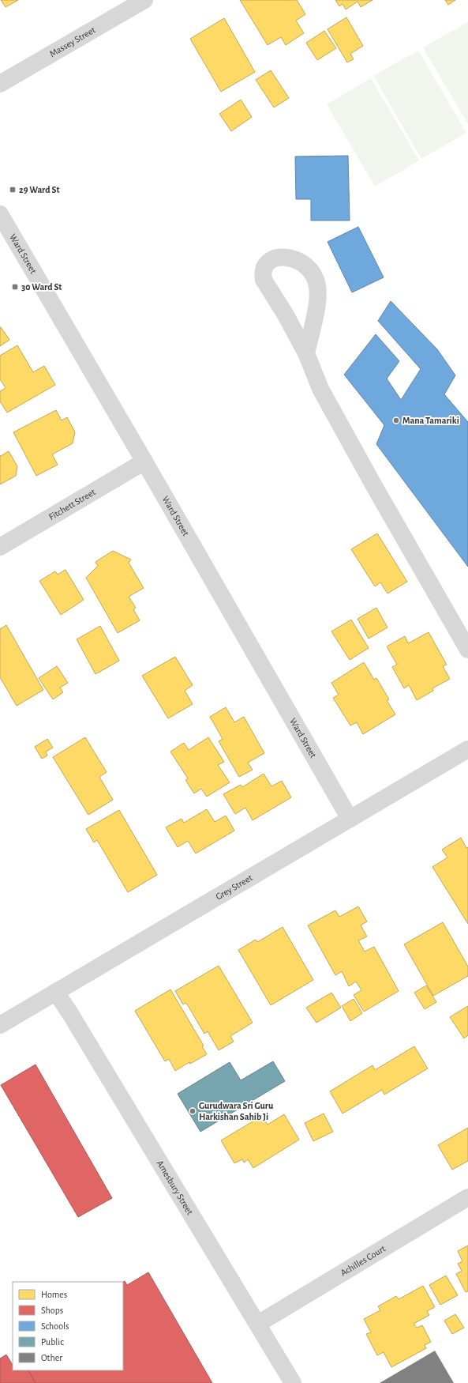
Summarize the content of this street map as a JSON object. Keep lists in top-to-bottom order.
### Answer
{
  "streets": {
    "street": [
      "Massey Street",
      "Ward Street",
      "Fitchett Street",
      "Grey Street",
      "Amesbury Street",
      "Achilles Court"
    ]
  },
  "crossings": [
    ["Ward Street", "Fitchett Street"],
    ["Ward Street", "Grey Street"],
    ["Grey Street", "Amesbury Street"],
    ["Amesbury Street", "Achilles Court"]
  ],
  "places": {
    "transit": ["29 Ward St", "30 Ward St"],
    "other": ["Mana Tamariki", "Gurudwara Sri Guru Harkishan Sahib Ji"]
  },
  "legend": [
    "Homes",
    "Shops",
    "Schools",
    "Public",
    "Other"
  ]
}
